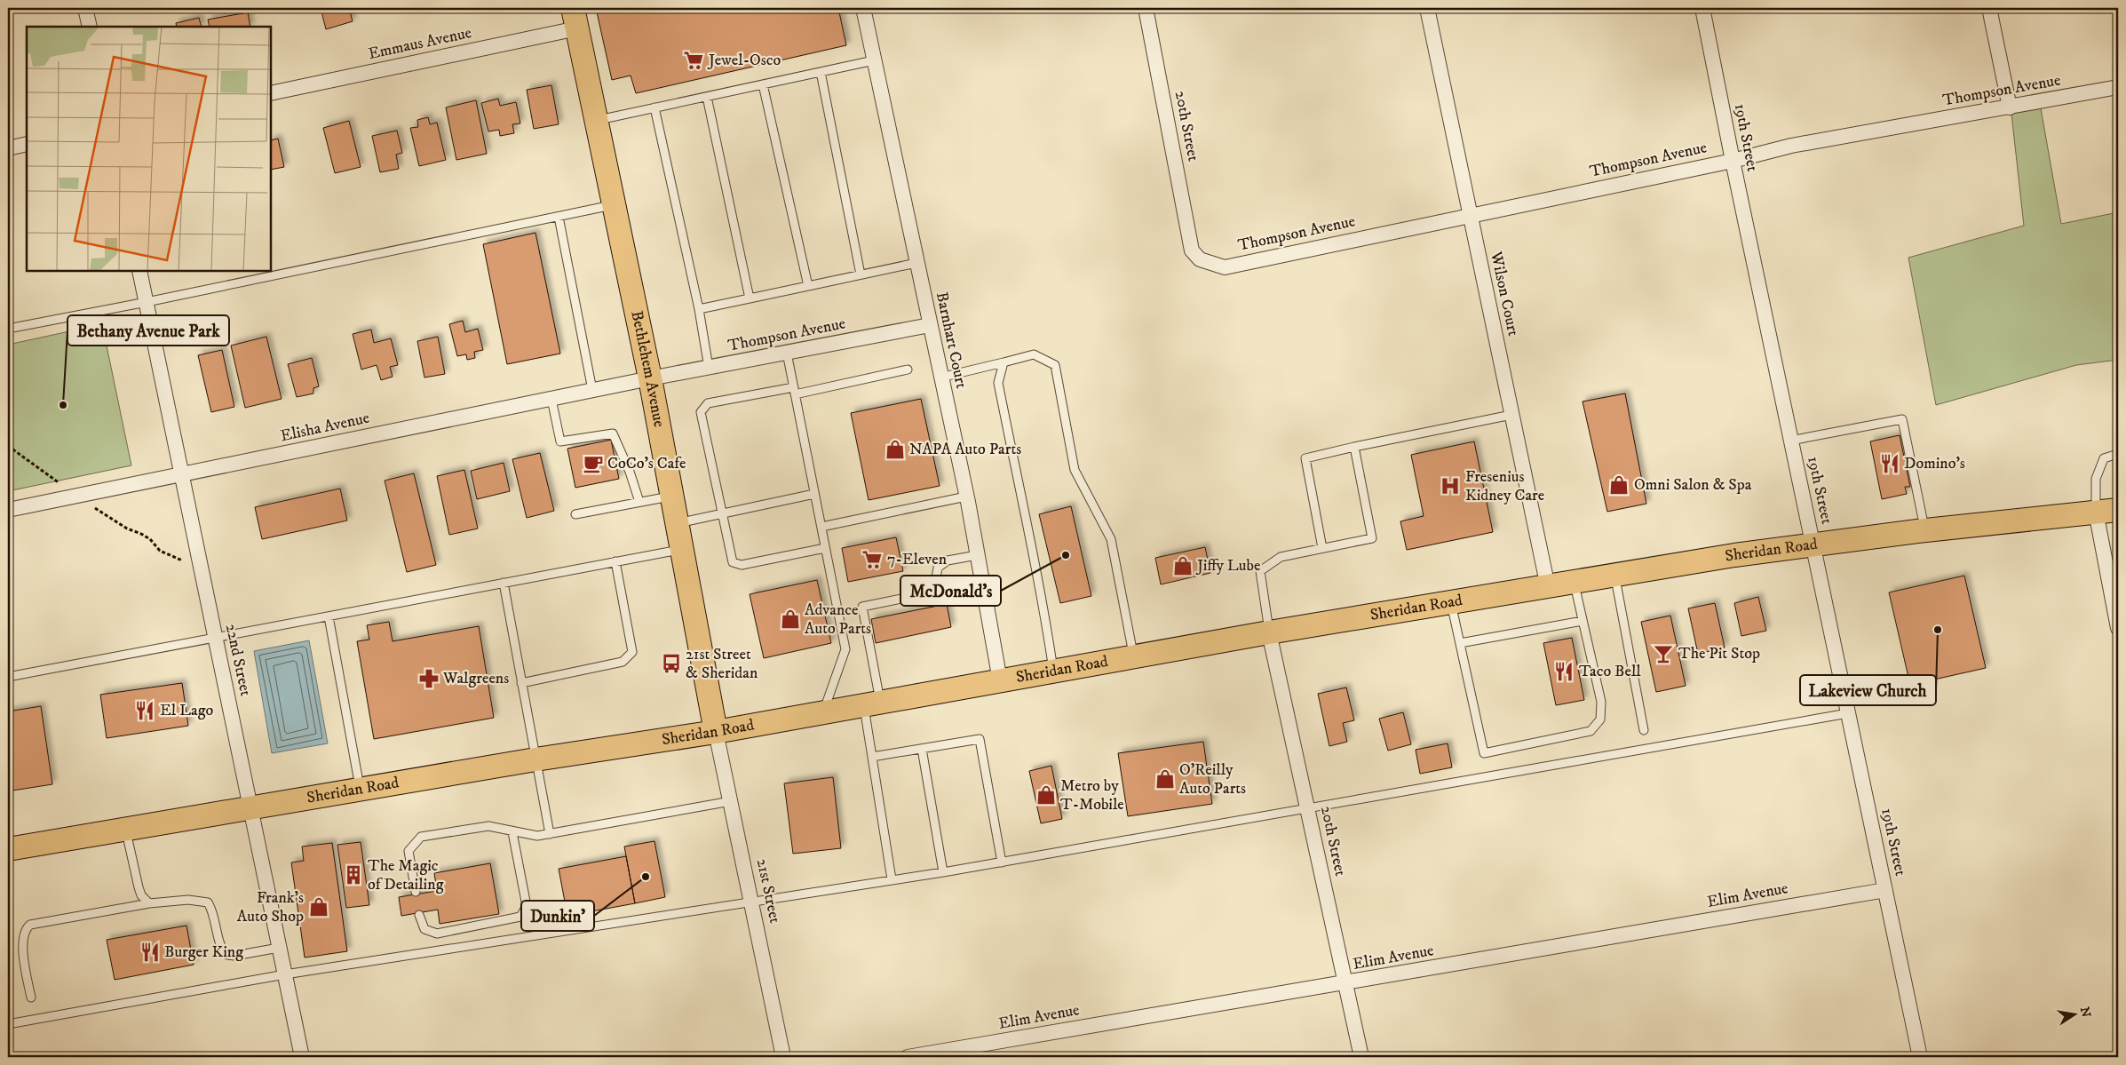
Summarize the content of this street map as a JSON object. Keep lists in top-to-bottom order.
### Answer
{
  "streets": {
    "main road": ["Bethlehem Avenue", "Sheridan Road"],
    "street": [
      "Emmaus Avenue",
      "Thompson Avenue",
      "20th Street",
      "19th Street",
      "Wilson Court",
      "Barnhart Court",
      "Elisha Avenue",
      "22nd Street",
      "21st Street",
      "Elim Avenue"
    ]
  },
  "crossings": [
    ["Emmaus Avenue", "Bethlehem Avenue"],
    ["Thompson Avenue", "20th Street"],
    ["Thompson Avenue", "19th Street"],
    ["Thompson Avenue", "Wilson Court"],
    ["Thompson Avenue", "Barnhart Court"],
    ["Thompson Avenue", "Bethlehem Avenue"],
    ["Thompson Avenue", "Elisha Avenue"],
    ["20th Street", "Sheridan Road"],
    ["20th Street", "Elim Avenue"],
    ["19th Street", "Sheridan Road"],
    ["19th Street", "Elim Avenue"],
    ["Wilson Court", "Sheridan Road"],
    ["Barnhart Court", "Sheridan Road"],
    ["Bethlehem Avenue", "Elisha Avenue"],
    ["Bethlehem Avenue", "Sheridan Road"],
    ["Bethlehem Avenue", "21st Street"],
    ["Elisha Avenue", "22nd Street"],
    ["Sheridan Road", "22nd Street"],
    ["Sheridan Road", "21st Street"]
  ],
  "places": {
    "supermarket": ["Jewel-Osco", "7-Eleven"],
    "other": [
      "Bethany Avenue Park",
      "McDonald's",
      "Lakeview Church",
      "Dunkin'"
    ],
    "shop": [
      "NAPA Auto Parts",
      "Omni Salon & Spa",
      "Jiffy Lube",
      "Advance Auto Parts",
      "O'Reilly Auto Parts",
      "Metro by T-Mobile",
      "Frank's Auto Shop"
    ],
    "cafe": ["CoCo's Cafe"],
    "restaurant": [
      "Domino's",
      "Taco Bell",
      "El Lago",
      "Burger King"
    ],
    "hospital": ["Fresenius Kidney Care"],
    "bar": ["The Pit Stop"],
    "bus stop": ["21st Street & Sheridan"],
    "pharmacy": ["Walgreens"],
    "building": ["The Magic of Detailing"]
  },
  "north": "right"
}
